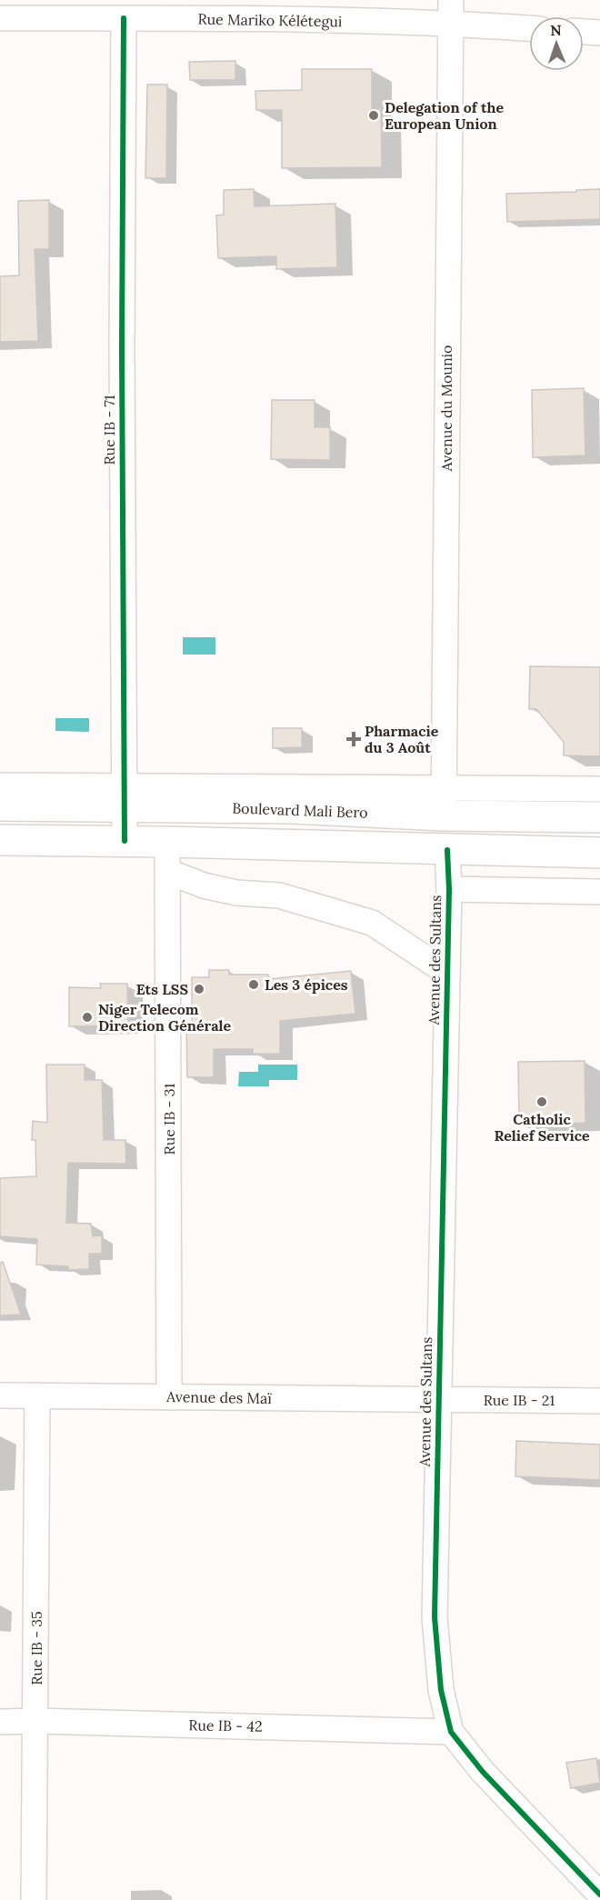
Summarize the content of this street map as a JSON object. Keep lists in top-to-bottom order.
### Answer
{
  "streets": {
    "main road": ["Boulevard Mali Bero"],
    "street": [
      "Rue Mariko Kélétegui",
      "Avenue du Mounio",
      "Rue IB - 71",
      "Avenue des Sultans",
      "Rue IB - 31",
      "Avenue des Maï",
      "Rue IB - 21",
      "Rue IB - 35",
      "Rue IB - 42"
    ]
  },
  "crossings": [
    ["Rue Mariko Kélétegui", "Avenue du Mounio"],
    ["Rue Mariko Kélétegui", "Rue IB - 71"],
    ["Avenue du Mounio", "Boulevard Mali Bero"],
    ["Rue IB - 71", "Boulevard Mali Bero"],
    ["Avenue des Sultans", "Avenue des Maï"],
    ["Avenue des Sultans", "Rue IB - 21"],
    ["Avenue des Sultans", "Rue IB - 42"],
    ["Rue IB - 31", "Avenue des Maï"],
    ["Avenue des Maï", "Rue IB - 21"],
    ["Avenue des Maï", "Rue IB - 35"],
    ["Rue IB - 35", "Rue IB - 42"]
  ],
  "places": {
    "other": [
      "Delegation of the European Union",
      "Les 3 épices",
      "Ets LSS",
      "Niger Telecom Direction Générale",
      "Catholic Relief Service"
    ],
    "health": ["Pharmacie du 3 Août"]
  },
  "north": "top"
}
